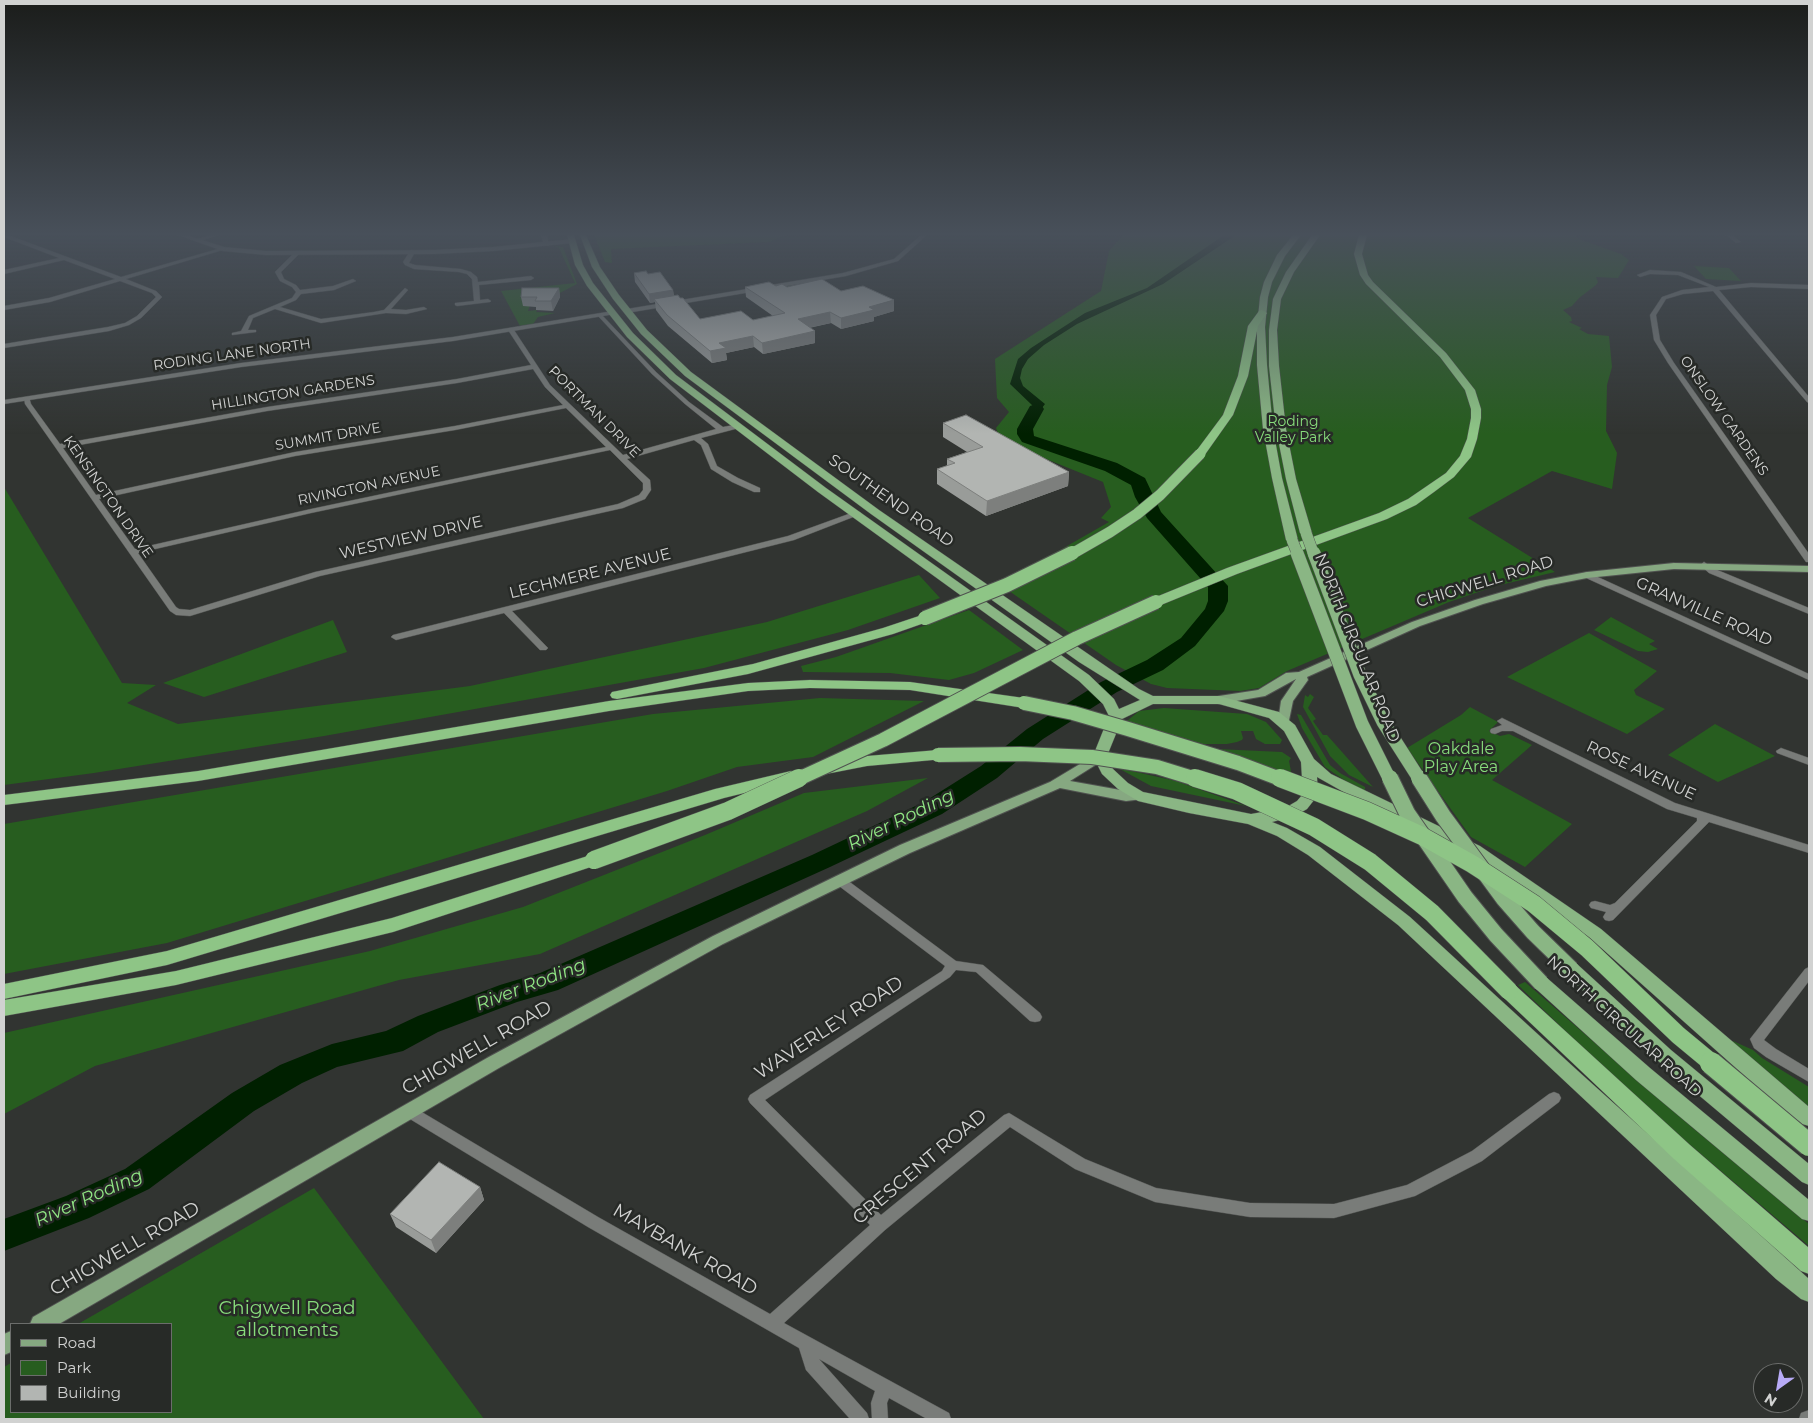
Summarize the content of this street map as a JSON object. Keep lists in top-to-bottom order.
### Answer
{
  "streets": {
    "highway": ["SOUTHEND ROAD", "NORTH CIRCULAR ROAD"],
    "main road": ["CHIGWELL ROAD"],
    "street": [
      "RODING LANE NORTH",
      "HILLINGTON GARDENS",
      "PORTMAN DRIVE",
      "ONSLOW GARDENS",
      "SUMMIT DRIVE",
      "RIVINGTON AVENUE",
      "KENSINGTON DRIVE",
      "WESTVIEW DRIVE",
      "LECHMERE AVENUE",
      "GRANVILLE ROAD",
      "ROSE AVENUE",
      "WAVERLEY ROAD",
      "CRESCENT ROAD",
      "MAYBANK ROAD"
    ]
  },
  "crossings": [
    ["RODING LANE NORTH", "PORTMAN DRIVE"],
    ["RODING LANE NORTH", "KENSINGTON DRIVE"],
    ["RODING LANE NORTH", "SOUTHEND ROAD"],
    ["HILLINGTON GARDENS", "PORTMAN DRIVE"],
    ["HILLINGTON GARDENS", "KENSINGTON DRIVE"],
    ["PORTMAN DRIVE", "SUMMIT DRIVE"],
    ["PORTMAN DRIVE", "RIVINGTON AVENUE"],
    ["PORTMAN DRIVE", "WESTVIEW DRIVE"],
    ["SUMMIT DRIVE", "KENSINGTON DRIVE"],
    ["RIVINGTON AVENUE", "KENSINGTON DRIVE"],
    ["KENSINGTON DRIVE", "WESTVIEW DRIVE"],
    ["SOUTHEND ROAD", "LECHMERE AVENUE"],
    ["CHIGWELL ROAD", "GRANVILLE ROAD"],
    ["CHIGWELL ROAD", "MAYBANK ROAD"],
    ["WAVERLEY ROAD", "CRESCENT ROAD"],
    ["CRESCENT ROAD", "MAYBANK ROAD"]
  ],
  "water": ["River Roding"],
  "parks": ["Roding Valley Park", "Oakdale Play Area", "Chigwell Road allotments"],
  "legend": ["Road", "Park", "Building"],
  "north": "bottom left"
}
